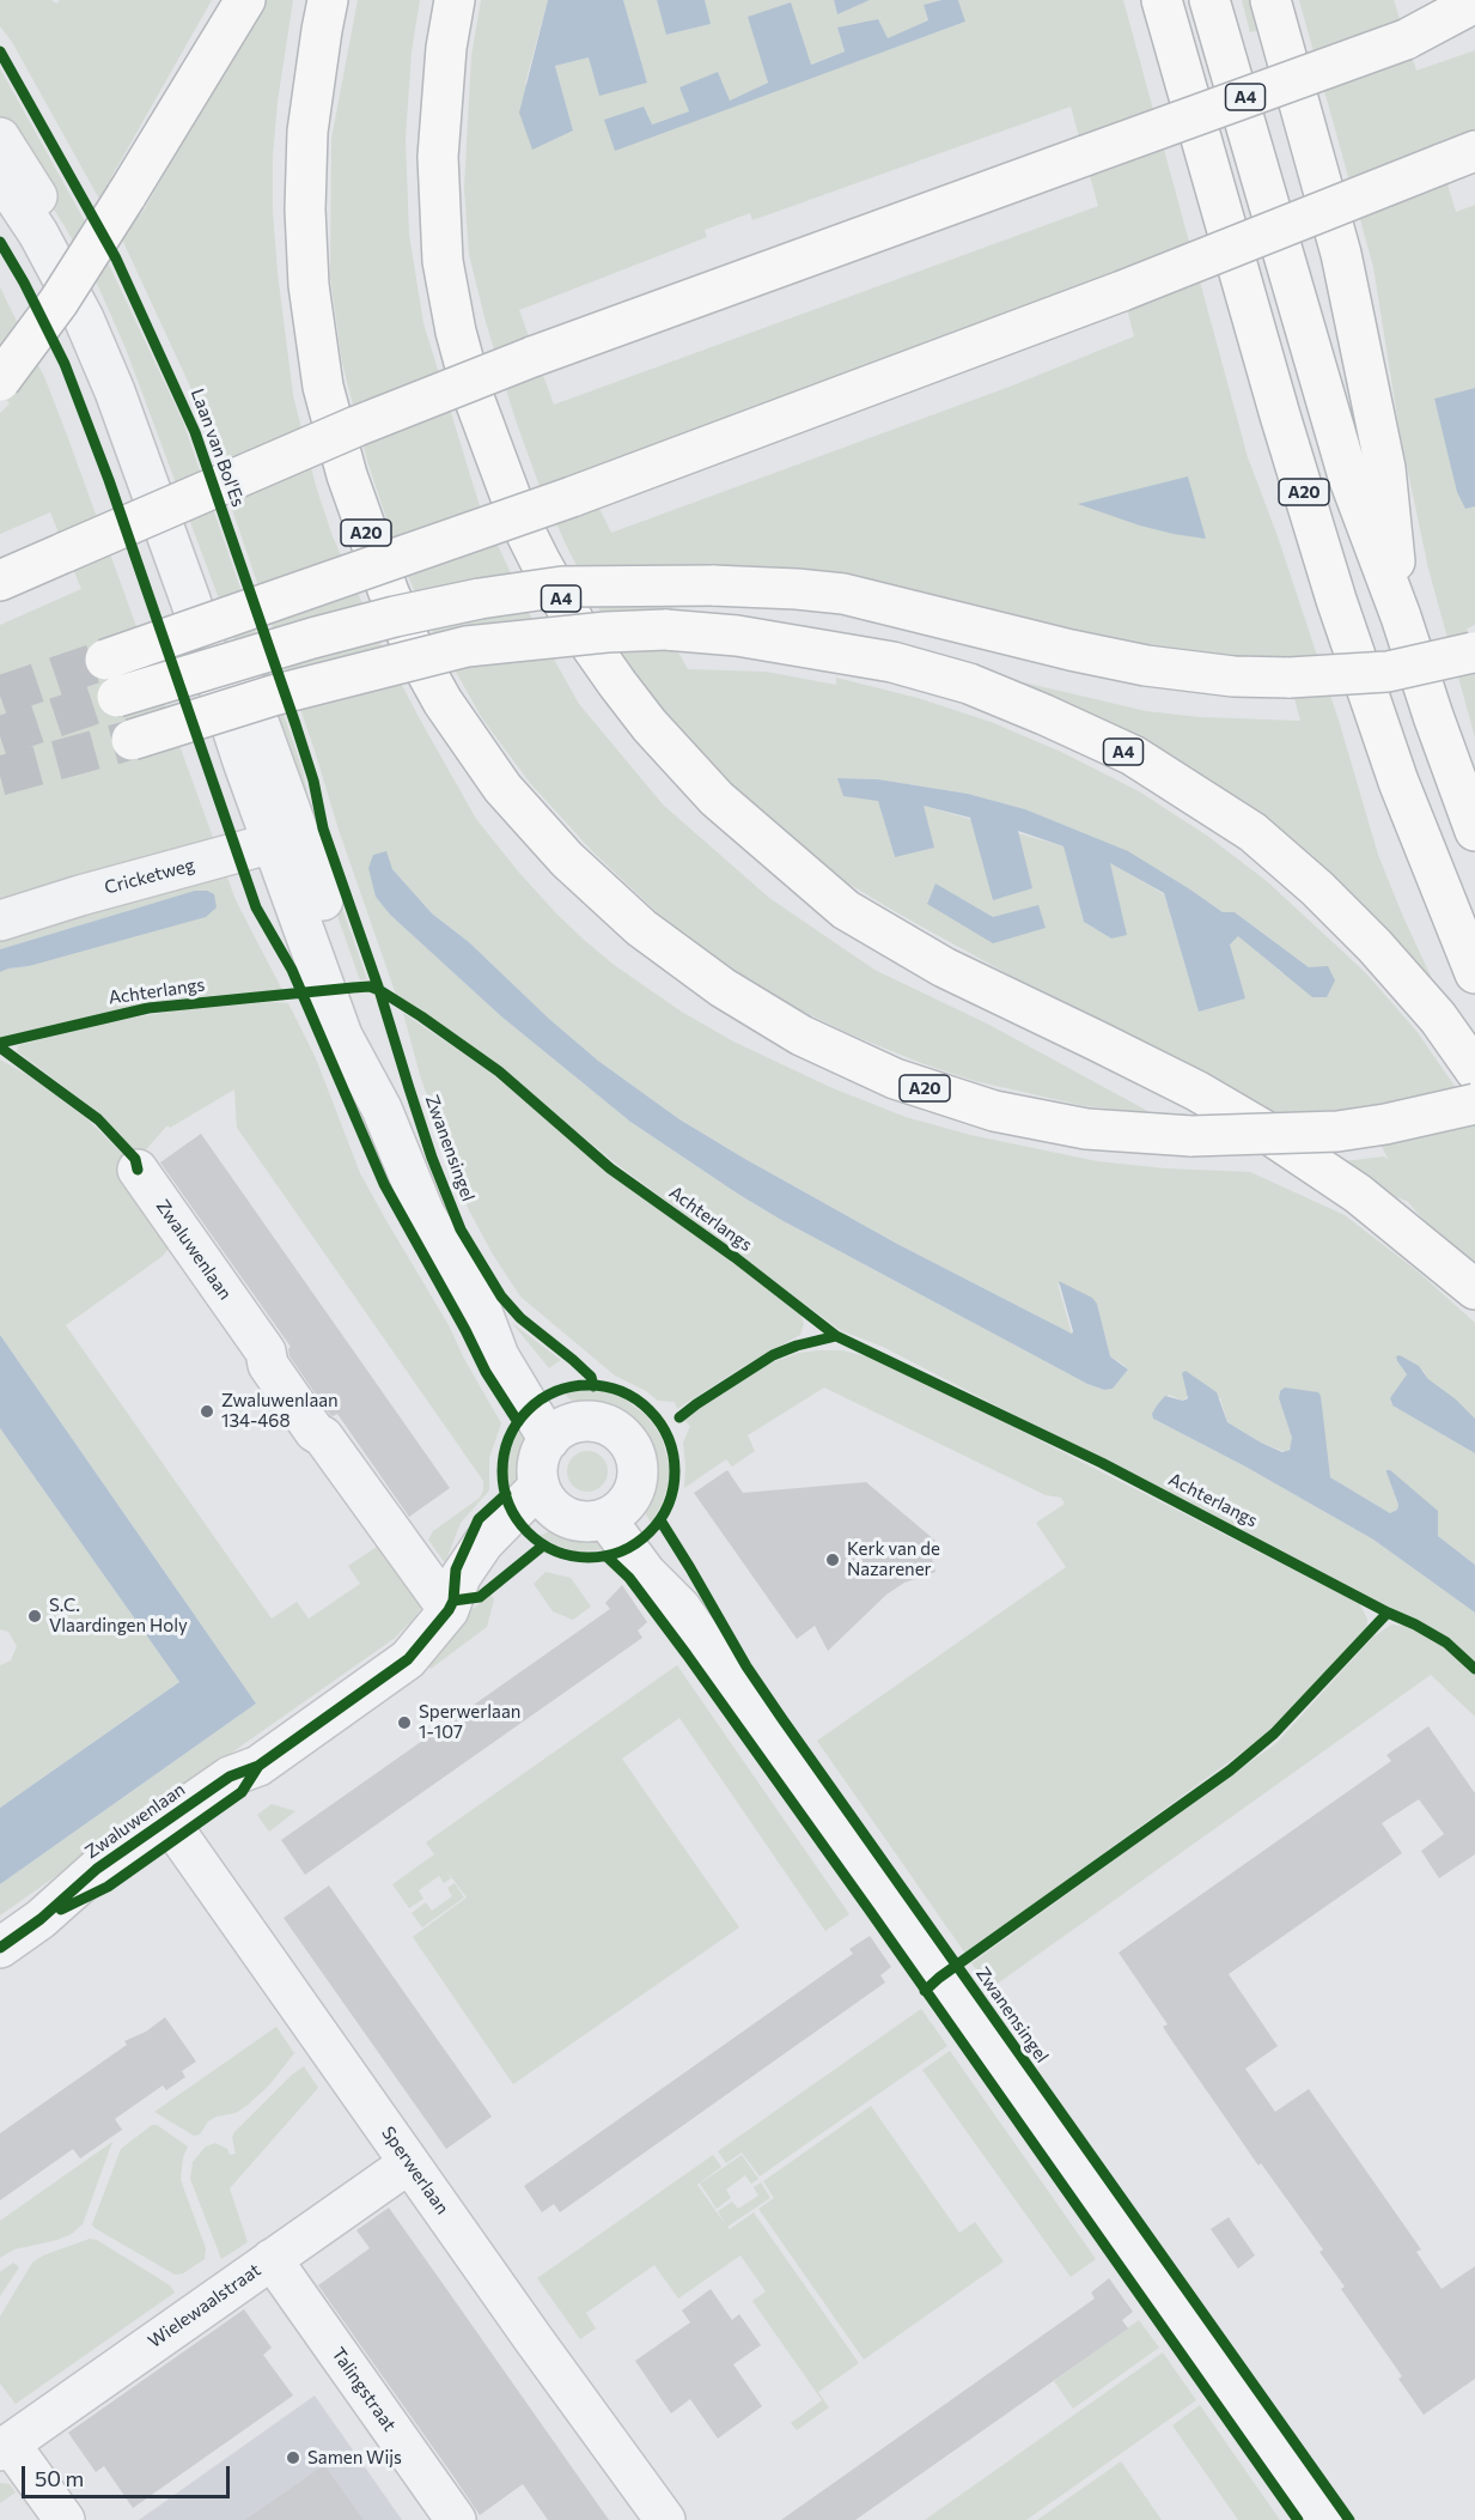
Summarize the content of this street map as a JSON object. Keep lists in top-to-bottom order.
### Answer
{
  "streets": {
    "highway": ["A4", "A20"],
    "street": [
      "Cricketweg",
      "Zwanensingel",
      "Zwaluwenlaan",
      "Sperwerlaan",
      "Wielewaalstraat",
      "Talingstraat"
    ],
    "cycle path": ["Laan van Bol'Es", "Achterlangs"]
  },
  "crossings": [
    ["Zwanensingel", "Zwaluwenlaan"],
    ["Zwaluwenlaan", "Sperwerlaan"],
    ["Sperwerlaan", "Wielewaalstraat"],
    ["Wielewaalstraat", "Talingstraat"]
  ],
  "places": [
    "Zwaluwenlaan 134-468",
    "Kerk van de Nazarener",
    "S.C. Vlaardingen Holy",
    "Sperwerlaan 1-107",
    "Samen Wijs"
  ],
  "scale_bar": "50 m"
}
